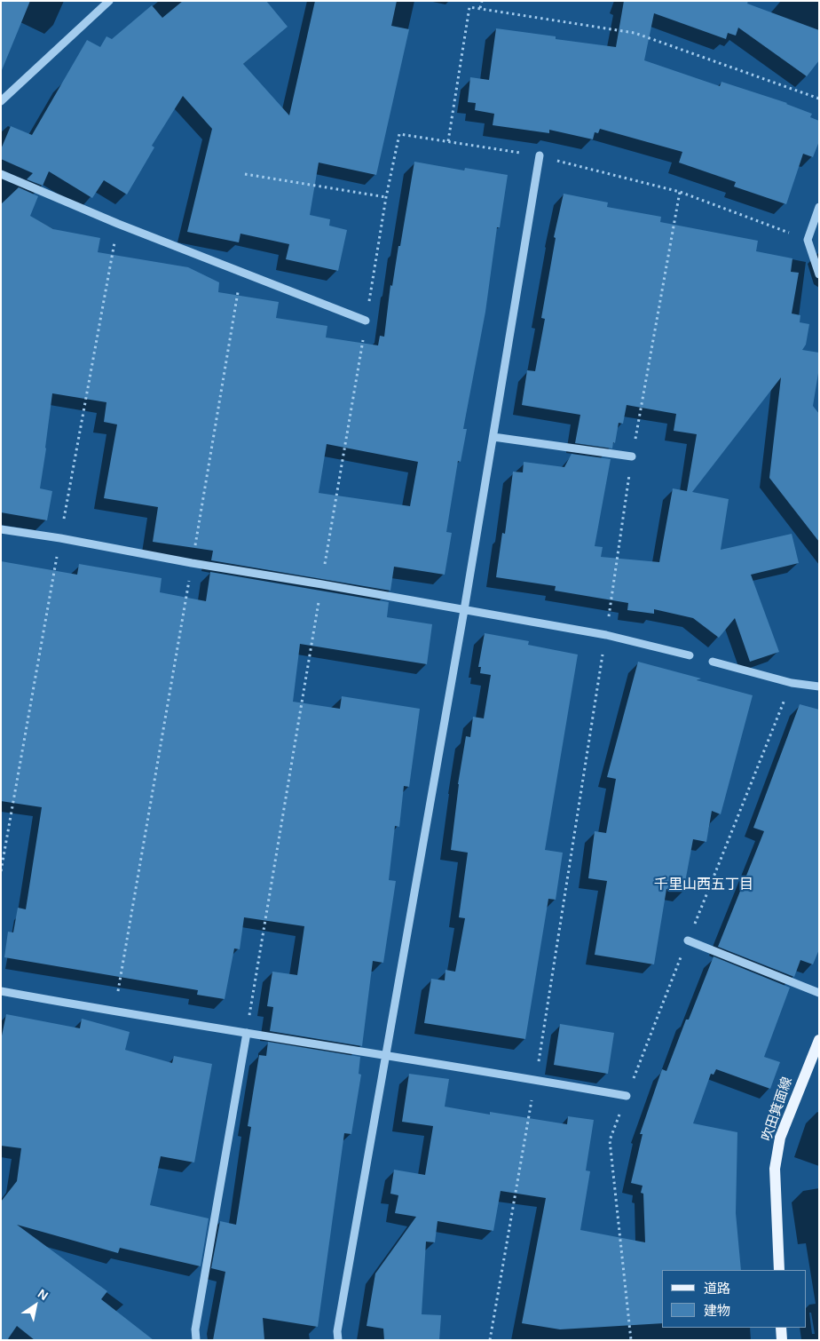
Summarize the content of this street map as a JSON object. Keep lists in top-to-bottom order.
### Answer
{
  "streets": {
    "main road": ["吹田箕面線"]
  },
  "districts": ["千里山西五丁目"],
  "legend": ["道路", "建物"],
  "north": "top right"
}
